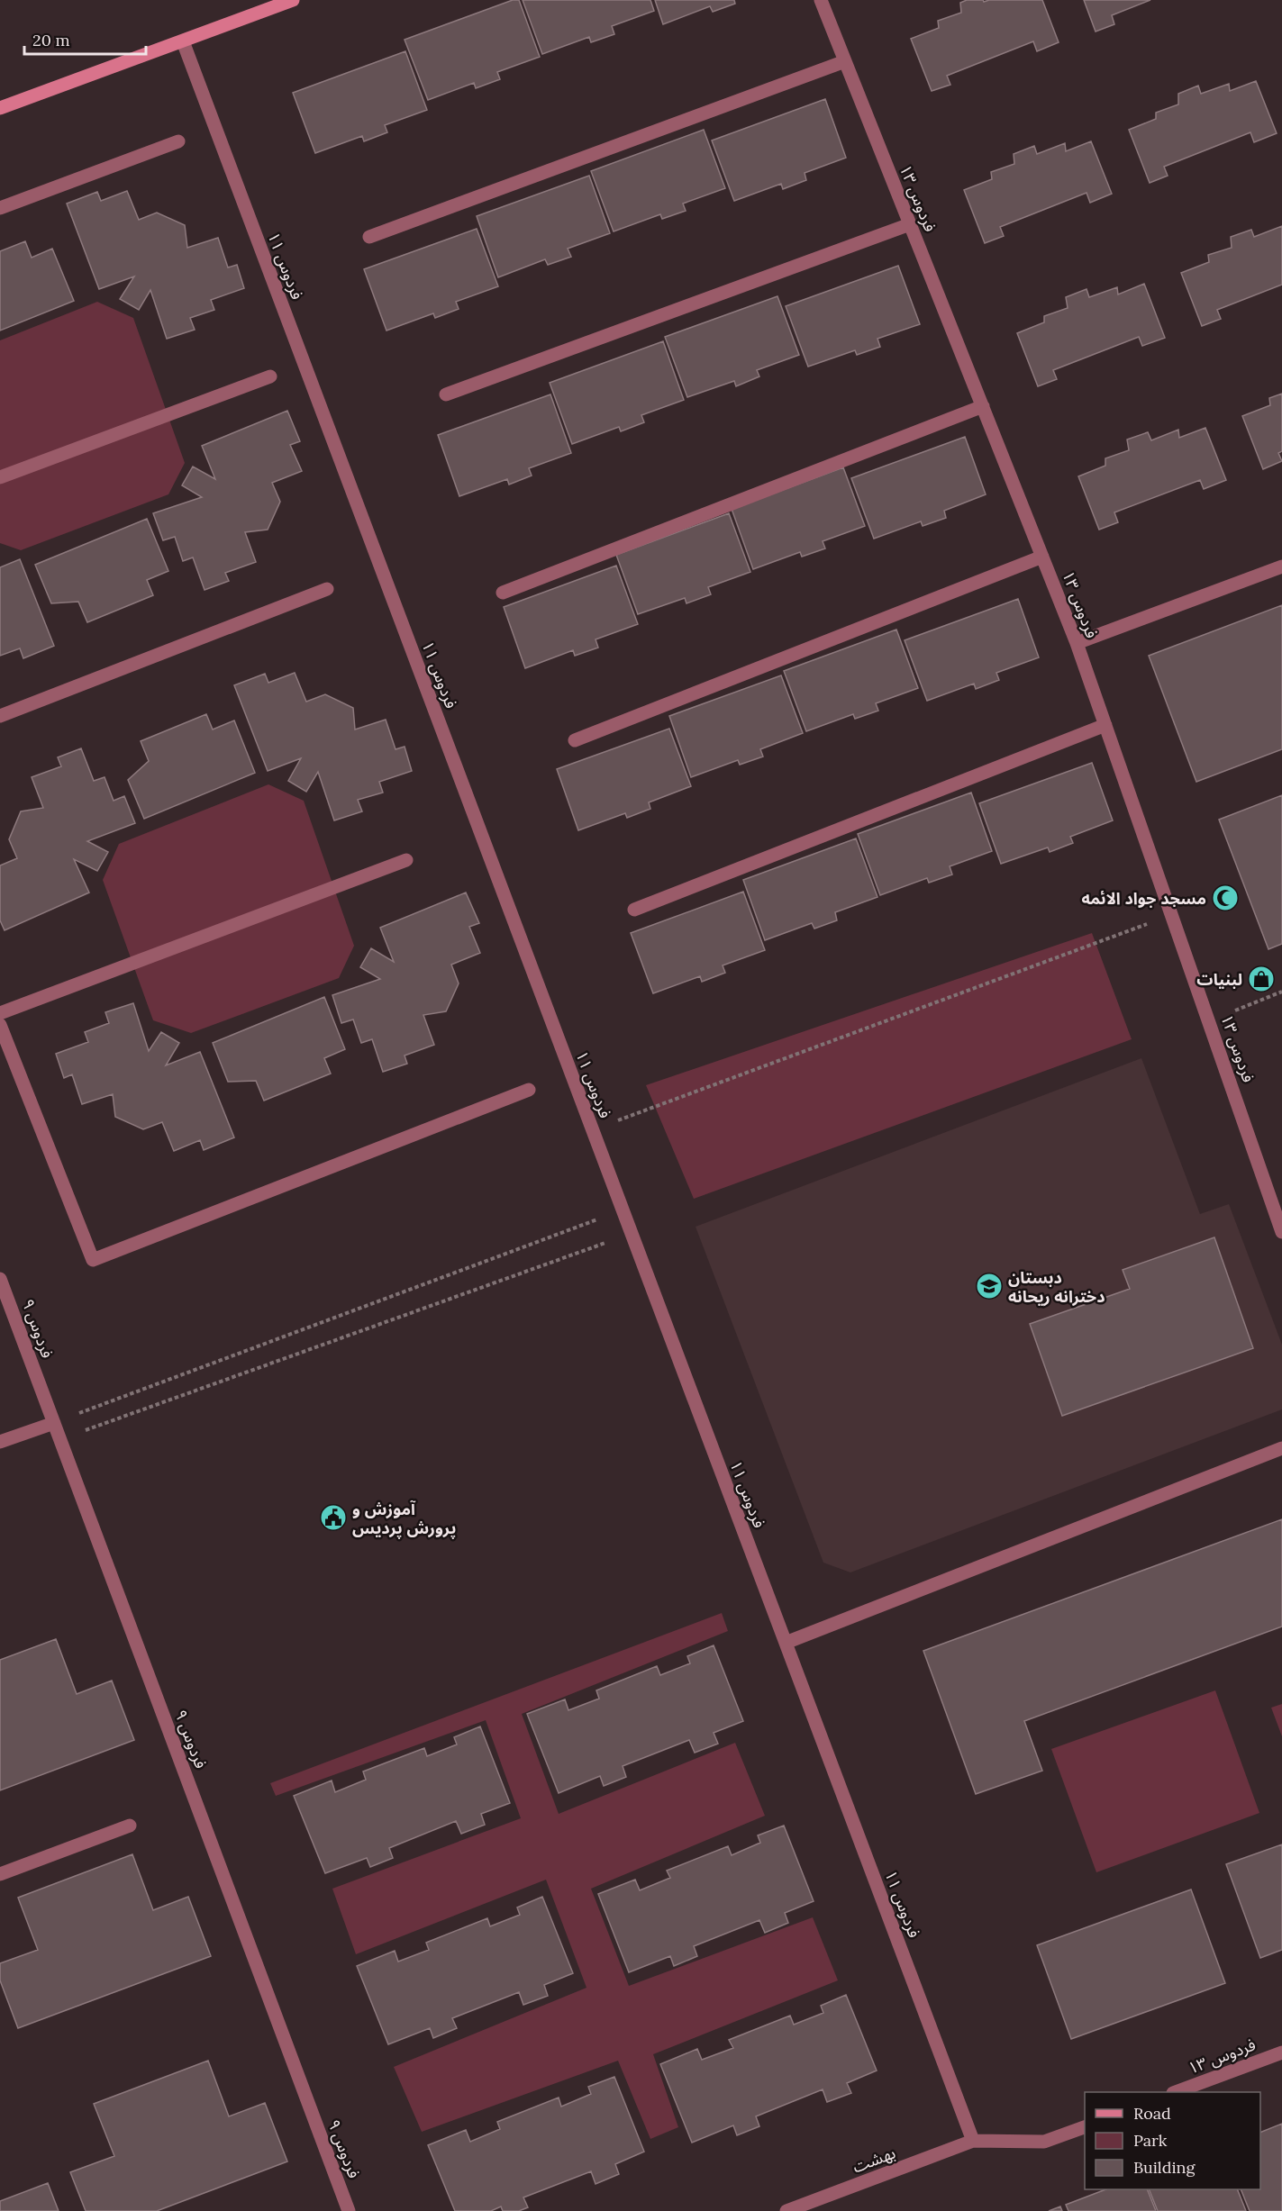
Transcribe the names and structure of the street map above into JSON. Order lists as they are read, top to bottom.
{
  "streets": {
    "street": [
      "فردوس ۱۳",
      "فردوس ۱۱",
      "فردوس ۹",
      "بهشت"
    ]
  },
  "crossings": [
    ["فردوس ۱۱", "بهشت"]
  ],
  "places": {
    "mosque": ["مسجد جواد الائمه"],
    "shop": ["لبنیات"],
    "school or university": ["دبستان دخترانه ریحانه"],
    "public building": ["آموزش و پرورش پردیس"]
  },
  "legend": ["Road", "Park", "Building"],
  "scale_bar": "20 m"
}
